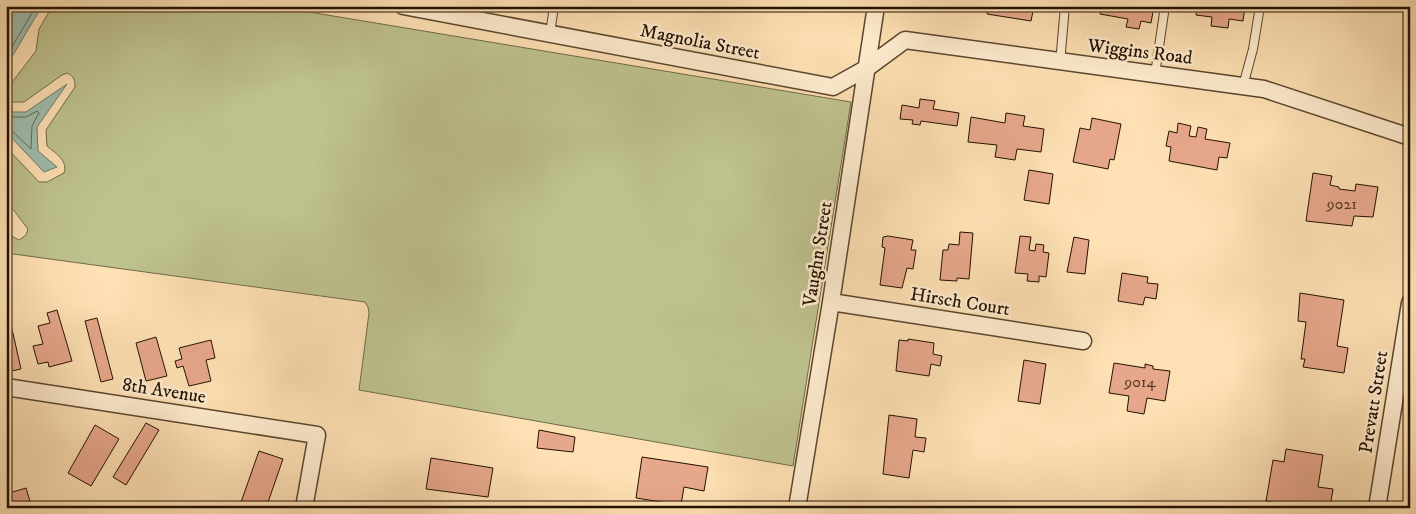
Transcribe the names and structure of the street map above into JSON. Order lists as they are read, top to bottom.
{
  "streets": {
    "street": [
      "Magnolia Street",
      "Wiggins Road",
      "Vaughn Street",
      "Hirsch Court",
      "8th Avenue",
      "Prevatt Street"
    ]
  },
  "crossings": [
    ["Magnolia Street", "Wiggins Road"],
    ["Magnolia Street", "Vaughn Street"],
    ["Wiggins Road", "Vaughn Street"],
    ["Vaughn Street", "Hirsch Court"]
  ],
  "house_numbers": ["9021", "9014"]
}
